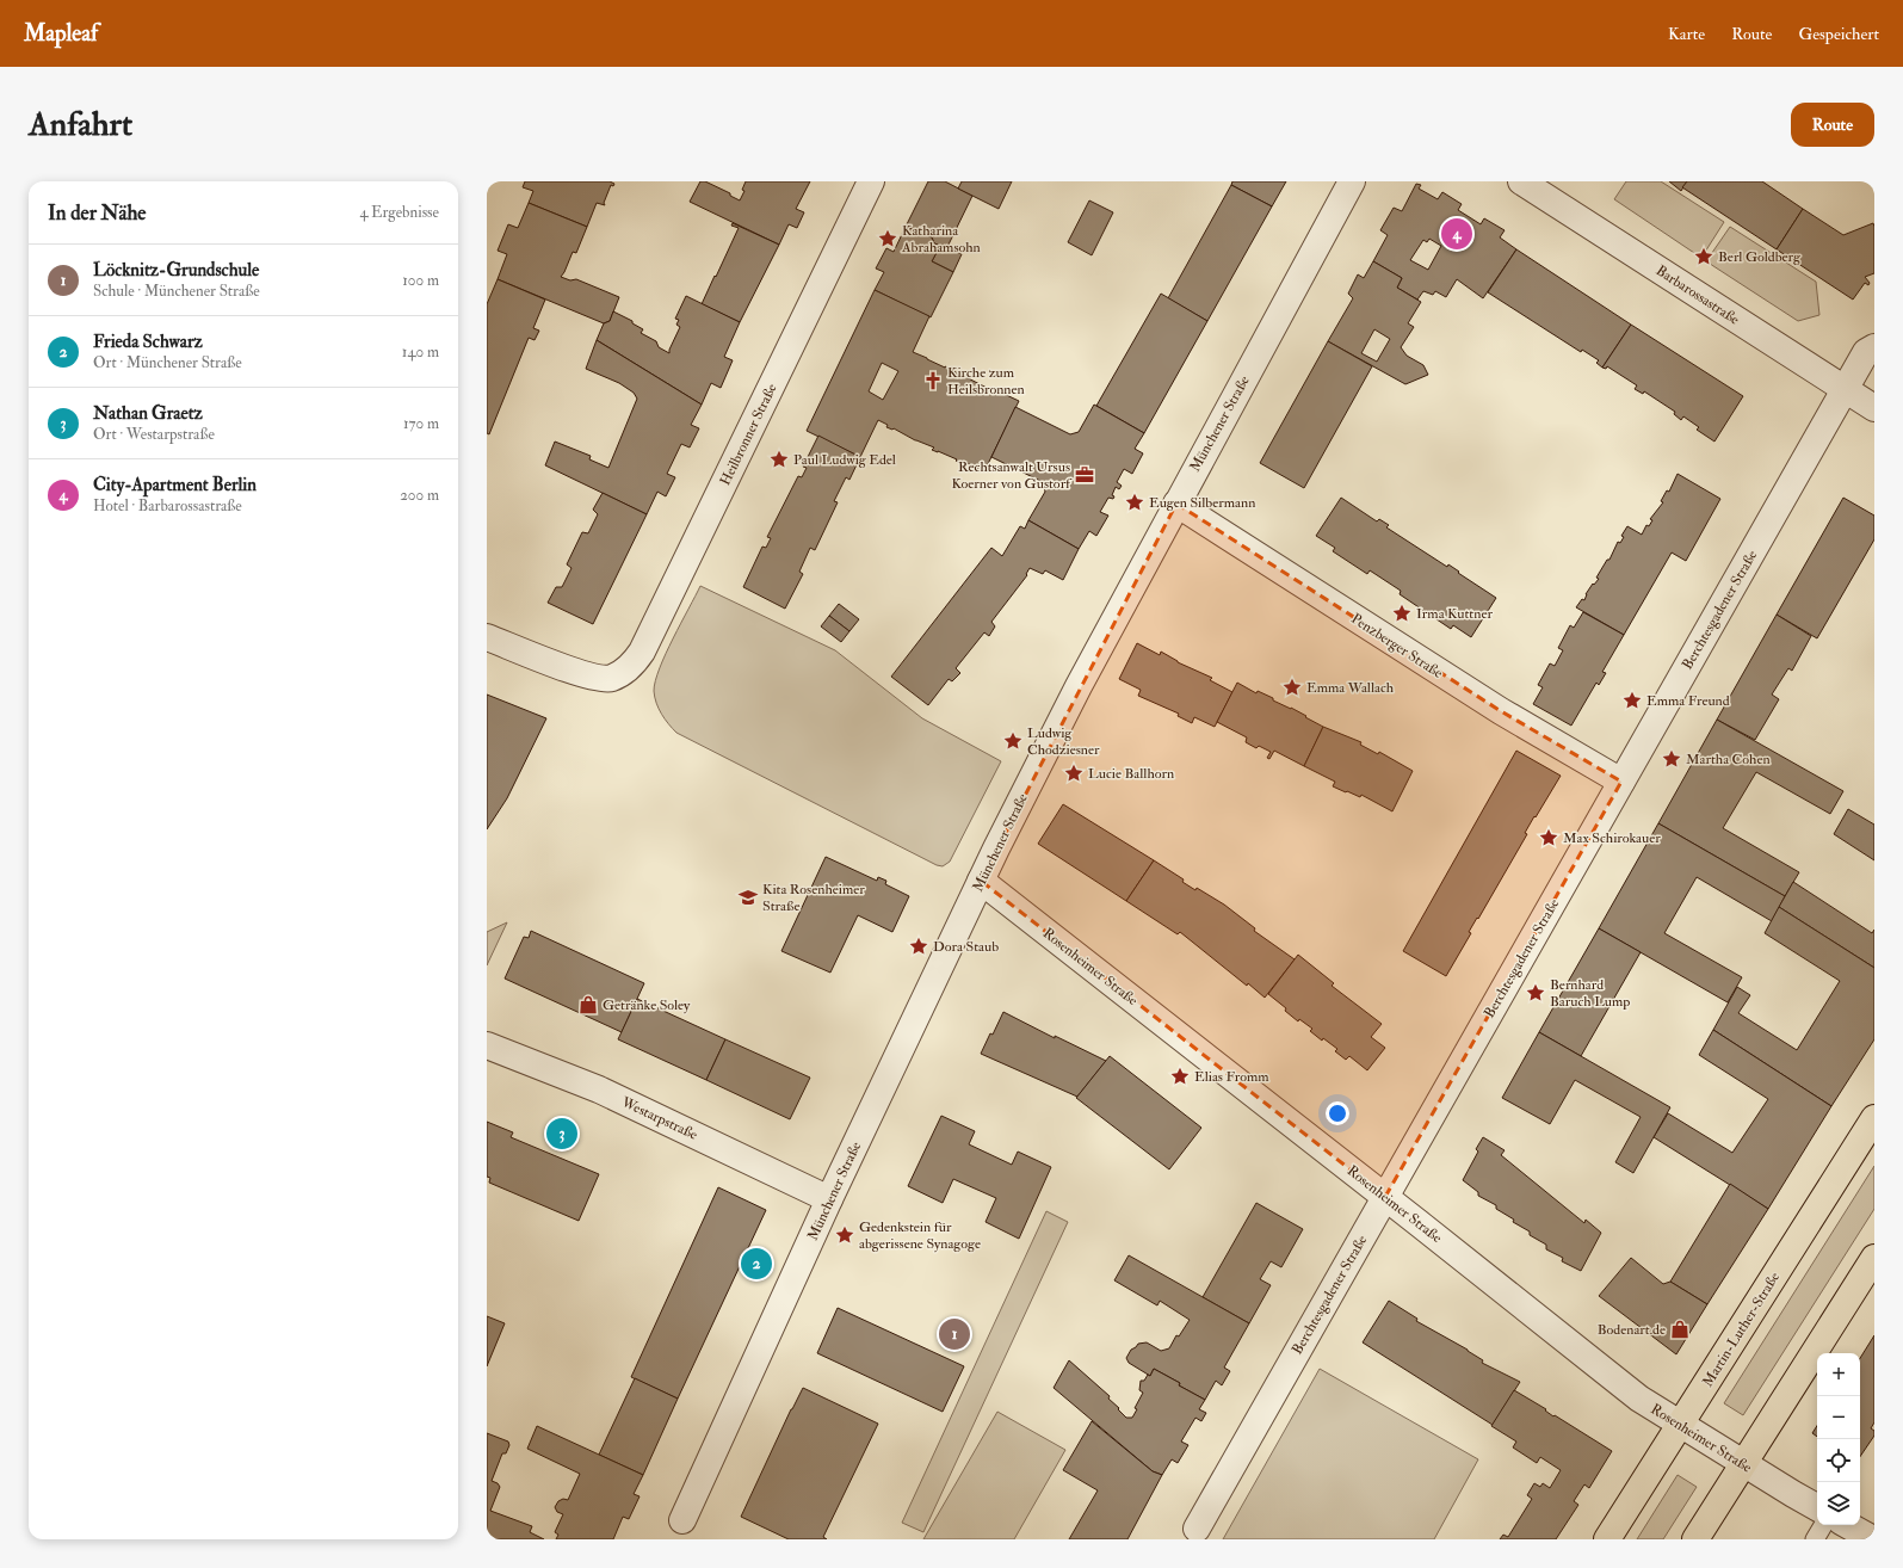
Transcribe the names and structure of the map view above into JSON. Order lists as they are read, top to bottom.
{
  "streets": {
    "main road": ["Martin-Luther-Straße"],
    "street": [
      "Barbarossastraße",
      "Münchener Straße",
      "Heilbronner Straße",
      "Berchtesgadener Straße",
      "Penzberger Straße",
      "Rosenheimer Straße",
      "Westarpstraße"
    ]
  },
  "crossings": [
    ["Barbarossastraße", "Berchtesgadener Straße"],
    ["Münchener Straße", "Penzberger Straße"],
    ["Münchener Straße", "Rosenheimer Straße"],
    ["Münchener Straße", "Westarpstraße"],
    ["Berchtesgadener Straße", "Penzberger Straße"],
    ["Berchtesgadener Straße", "Rosenheimer Straße"],
    ["Rosenheimer Straße", "Martin-Luther-Straße"]
  ],
  "places": {
    "place": [
      "Katharina Abrahamsohn",
      "Berl Goldberg",
      "Paul Ludwig Edel",
      "Eugen Silbermann",
      "Irma Kuttner",
      "Emma Wallach",
      "Emma Freund",
      "Ludwig Chodziesner",
      "Martha Cohen",
      "Lucie Ballhorn",
      "Max Schirokauer",
      "Dora Staub",
      "Bernhard Baruch Lump",
      "Elias Fromm",
      "Gedenkstein für abgerissene Synagoge"
    ],
    "church": ["Kirche zum Heilsbronnen"],
    "office": ["Rechtsanwalt Ursus Koerner von Gustorf"],
    "school or university": ["Kita Rosenheimer Straße"],
    "shop": ["Getränke Soley", "Bodenart.de"]
  },
  "page": {
    "header": "Mapleaf",
    "nav": ["Karte", "Route", "Gespeichert"],
    "buttons": "Route",
    "title": "Anfahrt",
    "heading": ["In der Nähe", "4 Ergebnisse"],
    "pins": [
      "4",
      "3",
      "2",
      "1"
    ],
    "list": [
      {
        "mark": "1",
        "name": "Löcknitz-Grundschule",
        "note": "Schule · Münchener Straße",
        "value": "100 m"
      },
      {
        "mark": "2",
        "name": "Frieda Schwarz",
        "note": "Ort · Münchener Straße",
        "value": "140 m"
      },
      {
        "mark": "3",
        "name": "Nathan Graetz",
        "note": "Ort · Westarpstraße",
        "value": "170 m"
      },
      {
        "mark": "4",
        "name": "City-Apartment Berlin",
        "note": "Hotel · Barbarossastraße",
        "value": "200 m"
      }
    ],
    "map_buttons": ["+", "−"]
  }
}
